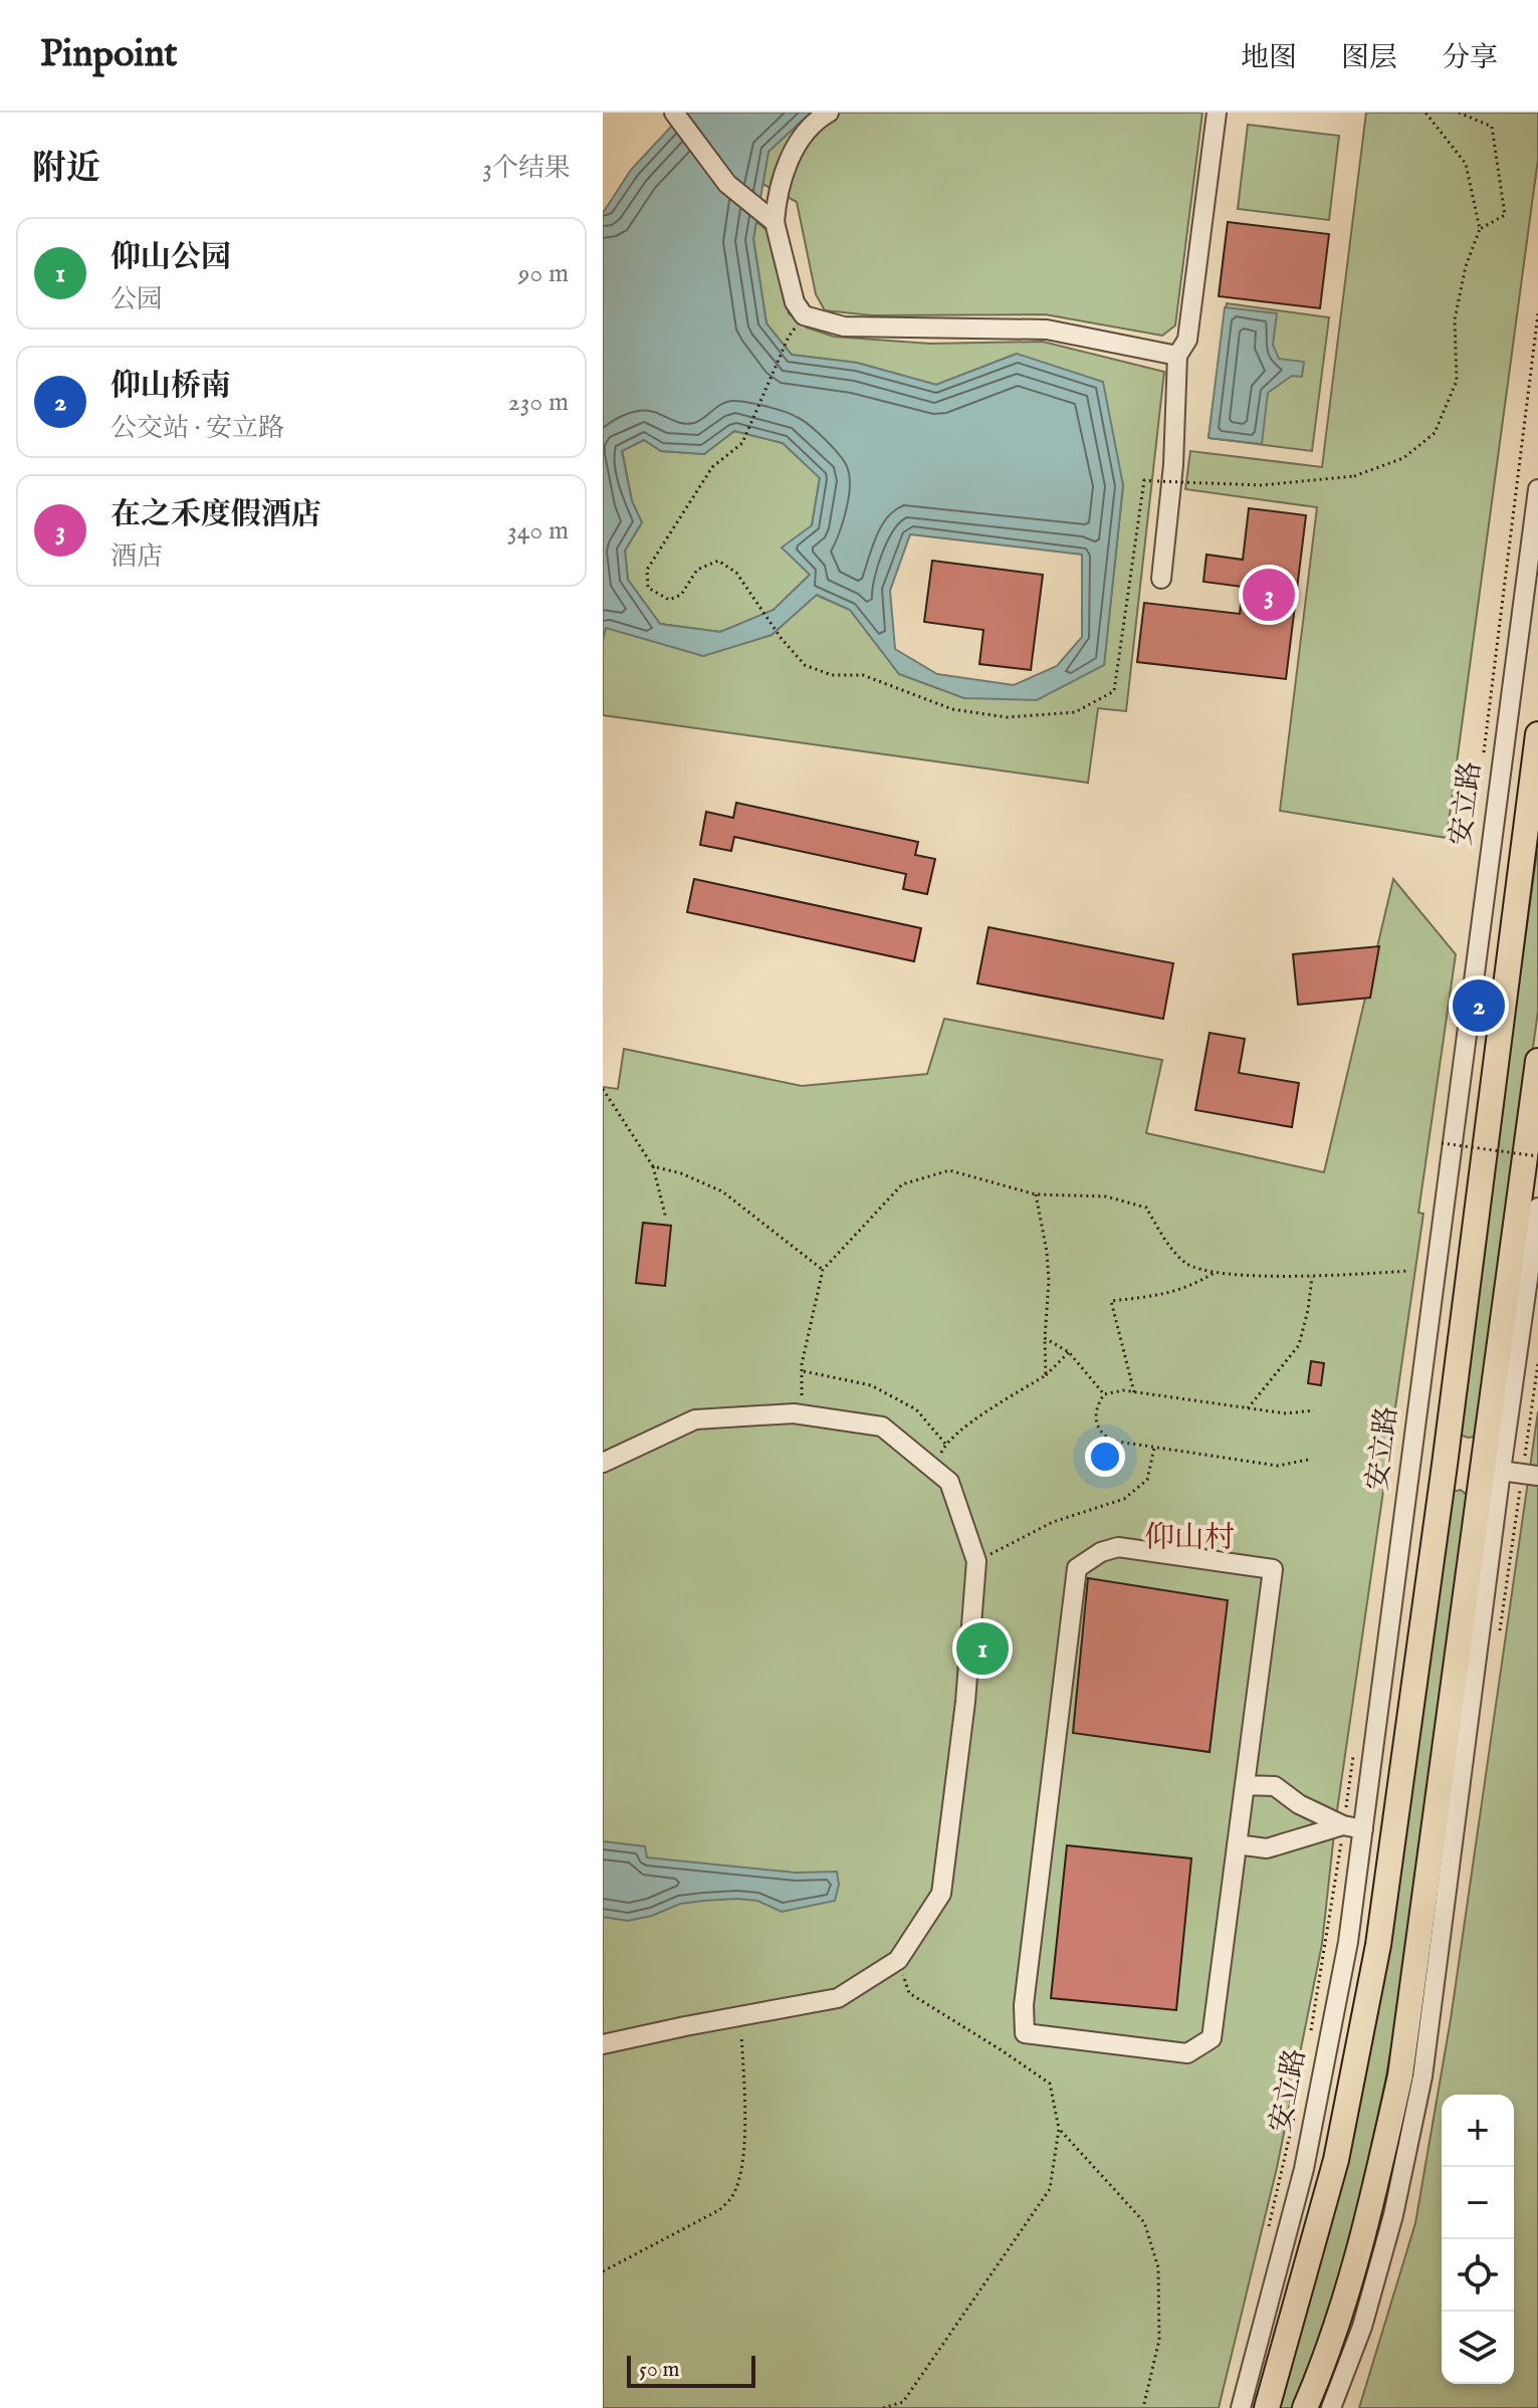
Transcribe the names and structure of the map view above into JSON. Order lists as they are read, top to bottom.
{
  "streets": {
    "street": ["安立路"]
  },
  "districts": ["仰山村"],
  "scale_bar": "50 m",
  "page": {
    "header": "Pinpoint",
    "nav": ["地图", "图层", "分享"],
    "heading": ["附近", "3个结果"],
    "list": [
      {
        "mark": "1",
        "name": "仰山公园",
        "note": "公园",
        "value": "90 m"
      },
      {
        "mark": "2",
        "name": "仰山桥南",
        "note": "公交站 · 安立路",
        "value": "230 m"
      },
      {
        "mark": "3",
        "name": "在之禾度假酒店",
        "note": "酒店",
        "value": "340 m"
      }
    ],
    "pins": ["3", "2", "1"],
    "map_buttons": ["+", "−"],
    "scale": "50 m"
  }
}
